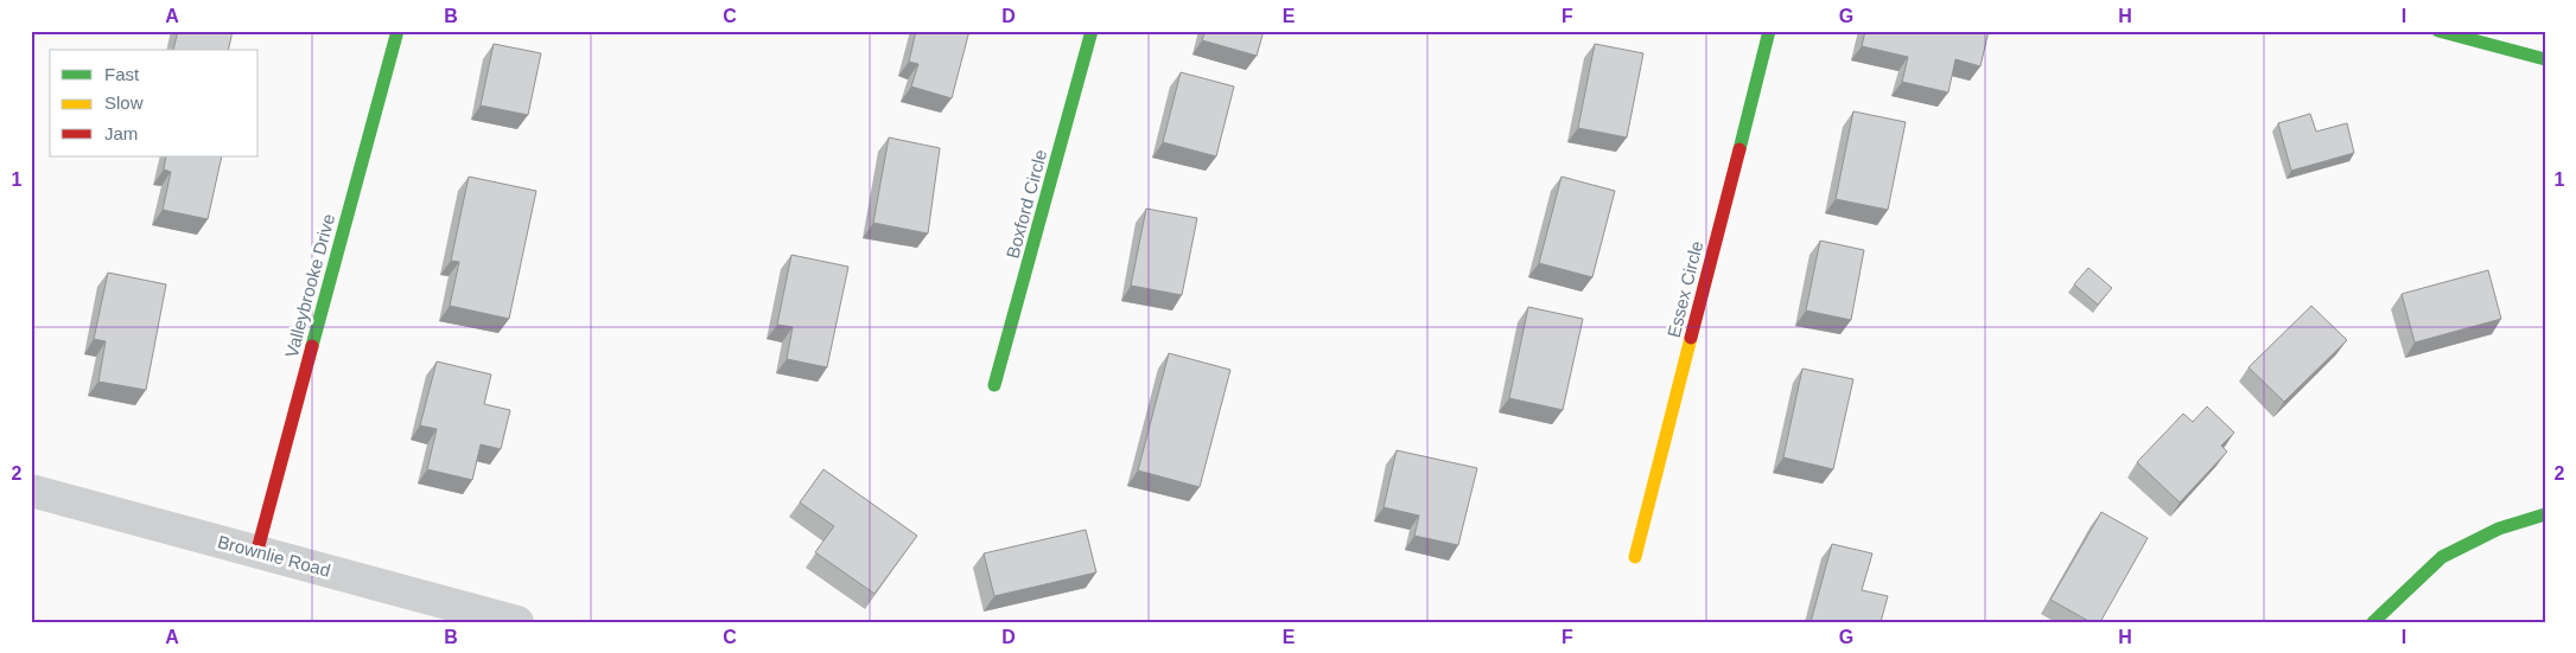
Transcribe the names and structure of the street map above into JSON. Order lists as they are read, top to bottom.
{
  "streets": {
    "street": [
      "Boxford Circle",
      "Valleybrooke Drive",
      "Essex Circle",
      "Brownlie Road"
    ]
  },
  "crossings": [
    ["Valleybrooke Drive", "Brownlie Road"]
  ],
  "legend": ["Fast", "Slow", "Jam"],
  "grid": {
    "columns": [
      "A",
      "B",
      "C",
      "D",
      "E",
      "F",
      "G",
      "H",
      "I"
    ],
    "rows": ["1", "2"]
  }
}
